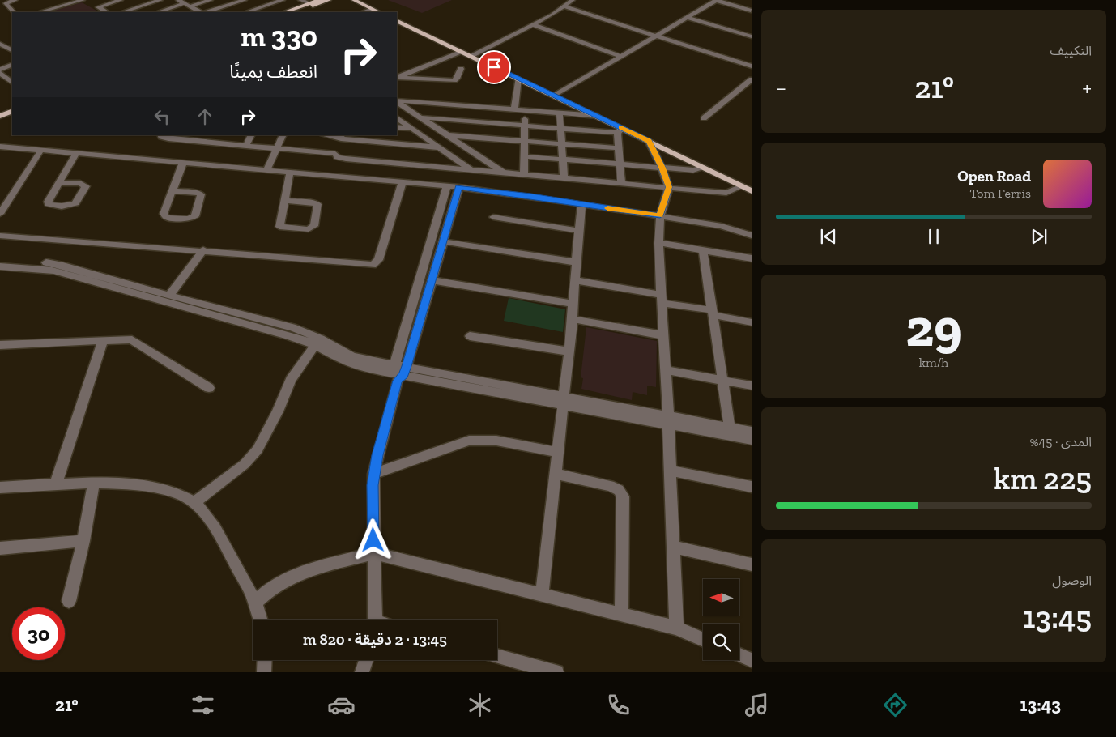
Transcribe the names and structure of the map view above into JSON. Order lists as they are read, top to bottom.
{
  "north": "left",
  "page": {
    "tile": [
      "التكييف",
      ["29", "km/h"],
      ["المدى · 45%", "225 km"],
      ["الوصول", "13:45"]
    ],
    "turn": ["330 m", "انعطف يمينًا"],
    "heat": ["−", "21°", "+"],
    "song": ["Open Road", "Tom Ferris"],
    "limit": "30",
    "trip": "13:45 · 2 دقيقة · 820 m",
    "tabs": ["13:43", "21°"]
  }
}
